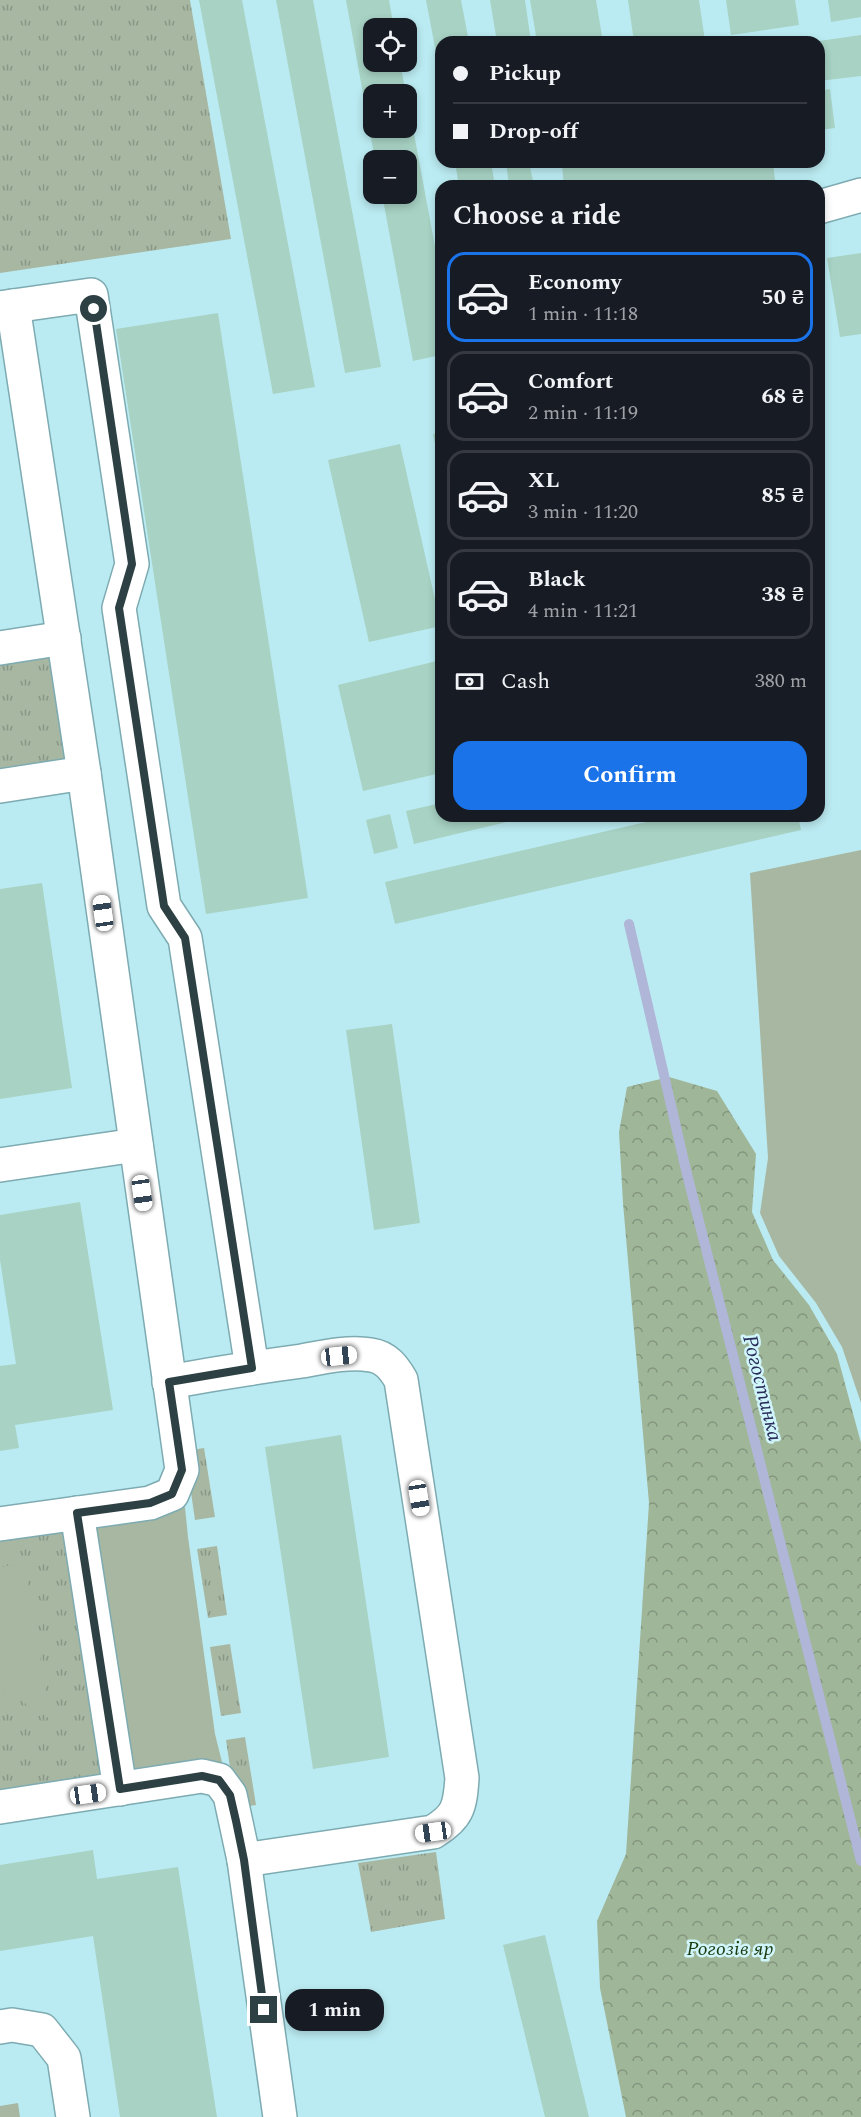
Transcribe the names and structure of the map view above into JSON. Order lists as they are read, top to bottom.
{
  "water": ["Рогостинка"],
  "parks": ["Рогозів яр"],
  "page": {
    "map_buttons": ["+", "−"],
    "banner": ["Pickup", "Drop-off"],
    "heading": "Choose a ride",
    "list": [
      {
        "name": "Economy",
        "note": "1 min · 11:18",
        "value": "50 ₴"
      },
      {
        "name": "Comfort",
        "note": "2 min · 11:19",
        "value": "68 ₴"
      },
      {
        "name": "XL",
        "note": "3 min · 11:20",
        "value": "85 ₴"
      },
      {
        "name": "Black",
        "note": "4 min · 11:21",
        "value": "38 ₴"
      }
    ],
    "pay": ["Cash", "380 m"],
    "buttons": "Confirm",
    "bubble": "1 min"
  }
}
